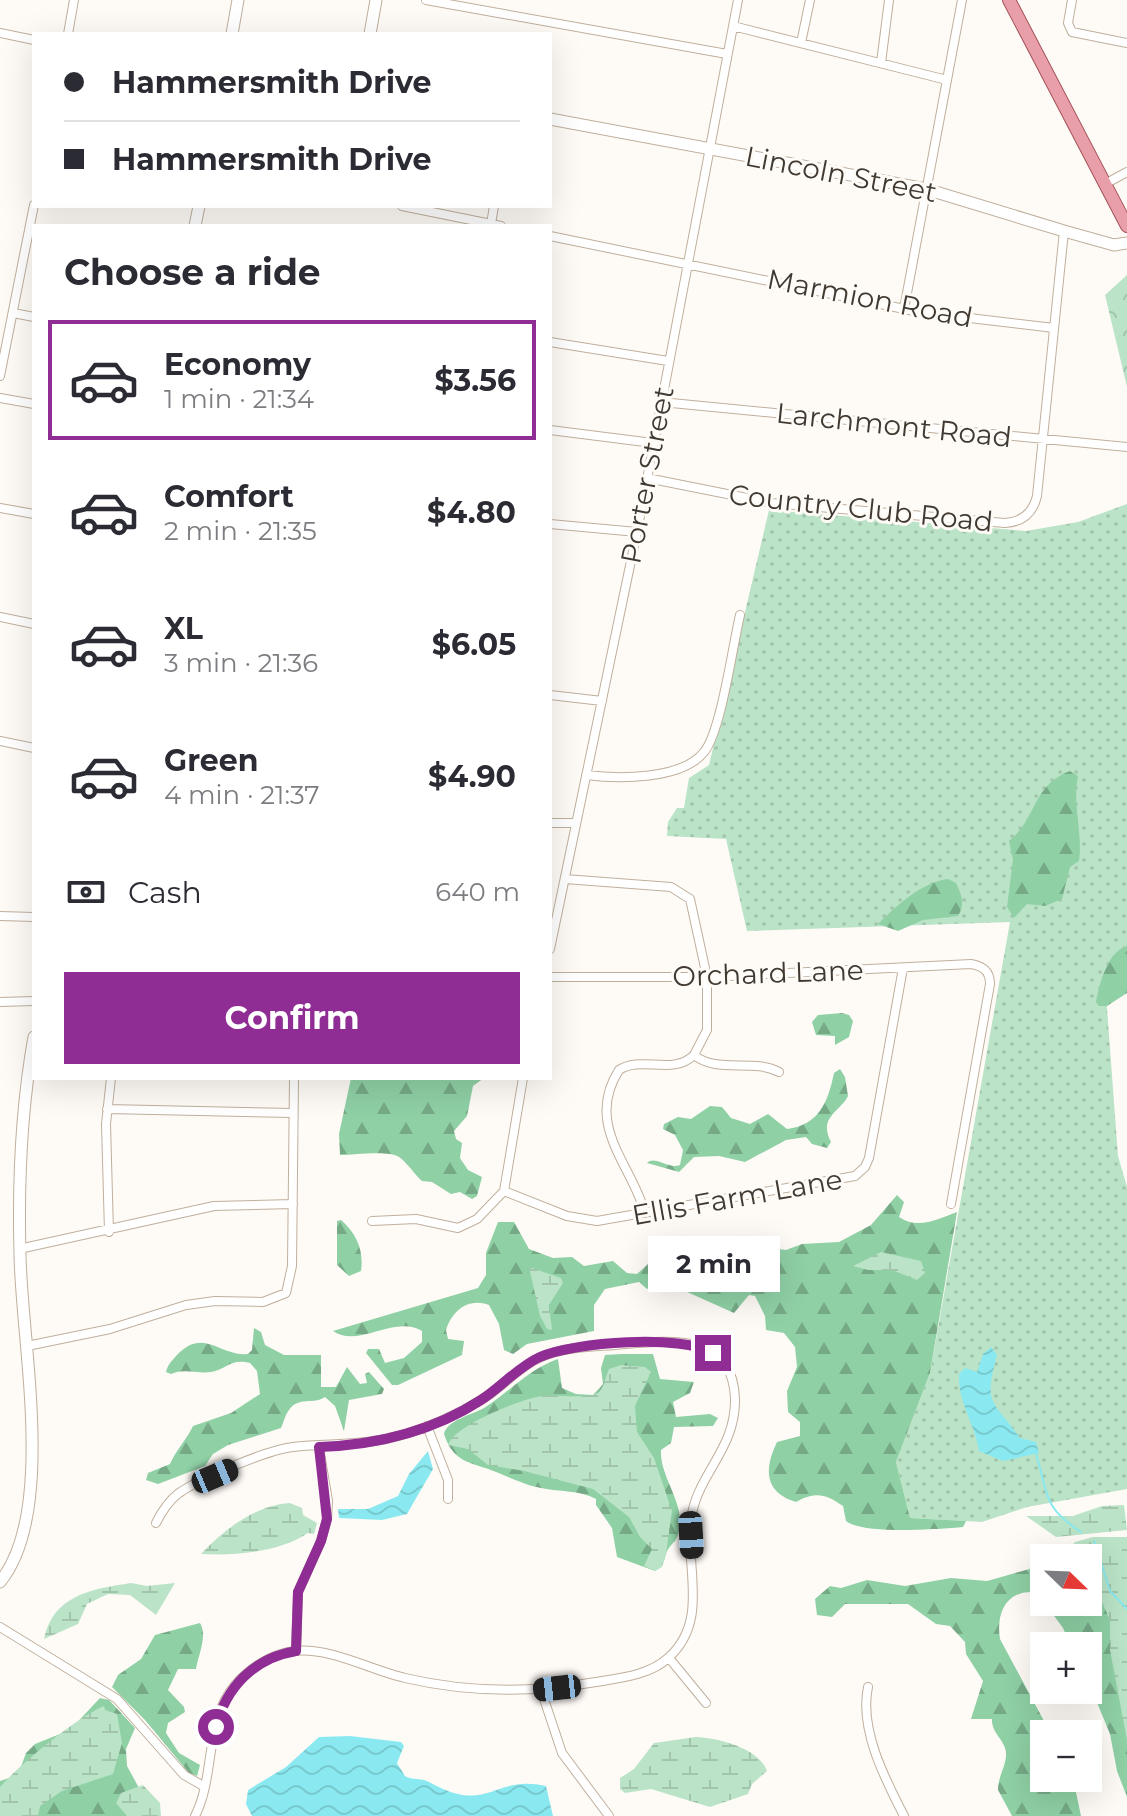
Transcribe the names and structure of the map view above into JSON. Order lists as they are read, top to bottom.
{
  "streets": {
    "street": [
      "Lincoln Street",
      "Marmion Road",
      "Larchmont Road",
      "Porter Street",
      "Country Club Road",
      "Orchard Lane",
      "Ellis Farm Lane"
    ]
  },
  "crossings": [
    ["Lincoln Street", "Porter Street"],
    ["Lincoln Street", "Country Club Road"],
    ["Marmion Road", "Porter Street"],
    ["Marmion Road", "Country Club Road"],
    ["Larchmont Road", "Porter Street"],
    ["Larchmont Road", "Country Club Road"],
    ["Porter Street", "Country Club Road"],
    ["Orchard Lane", "Ellis Farm Lane"]
  ],
  "north": "bottom right",
  "page": {
    "banner": ["Hammersmith Drive", "Hammersmith Drive"],
    "heading": "Choose a ride",
    "list": [
      {
        "name": "Economy",
        "note": "1 min · 21:34",
        "value": "$3.56"
      },
      {
        "name": "Comfort",
        "note": "2 min · 21:35",
        "value": "$4.80"
      },
      {
        "name": "XL",
        "note": "3 min · 21:36",
        "value": "$6.05"
      },
      {
        "name": "Green",
        "note": "4 min · 21:37",
        "value": "$4.90"
      }
    ],
    "pay": ["Cash", "640 m"],
    "buttons": "Confirm",
    "bubble": "2 min",
    "map_buttons": ["+", "−"]
  }
}
